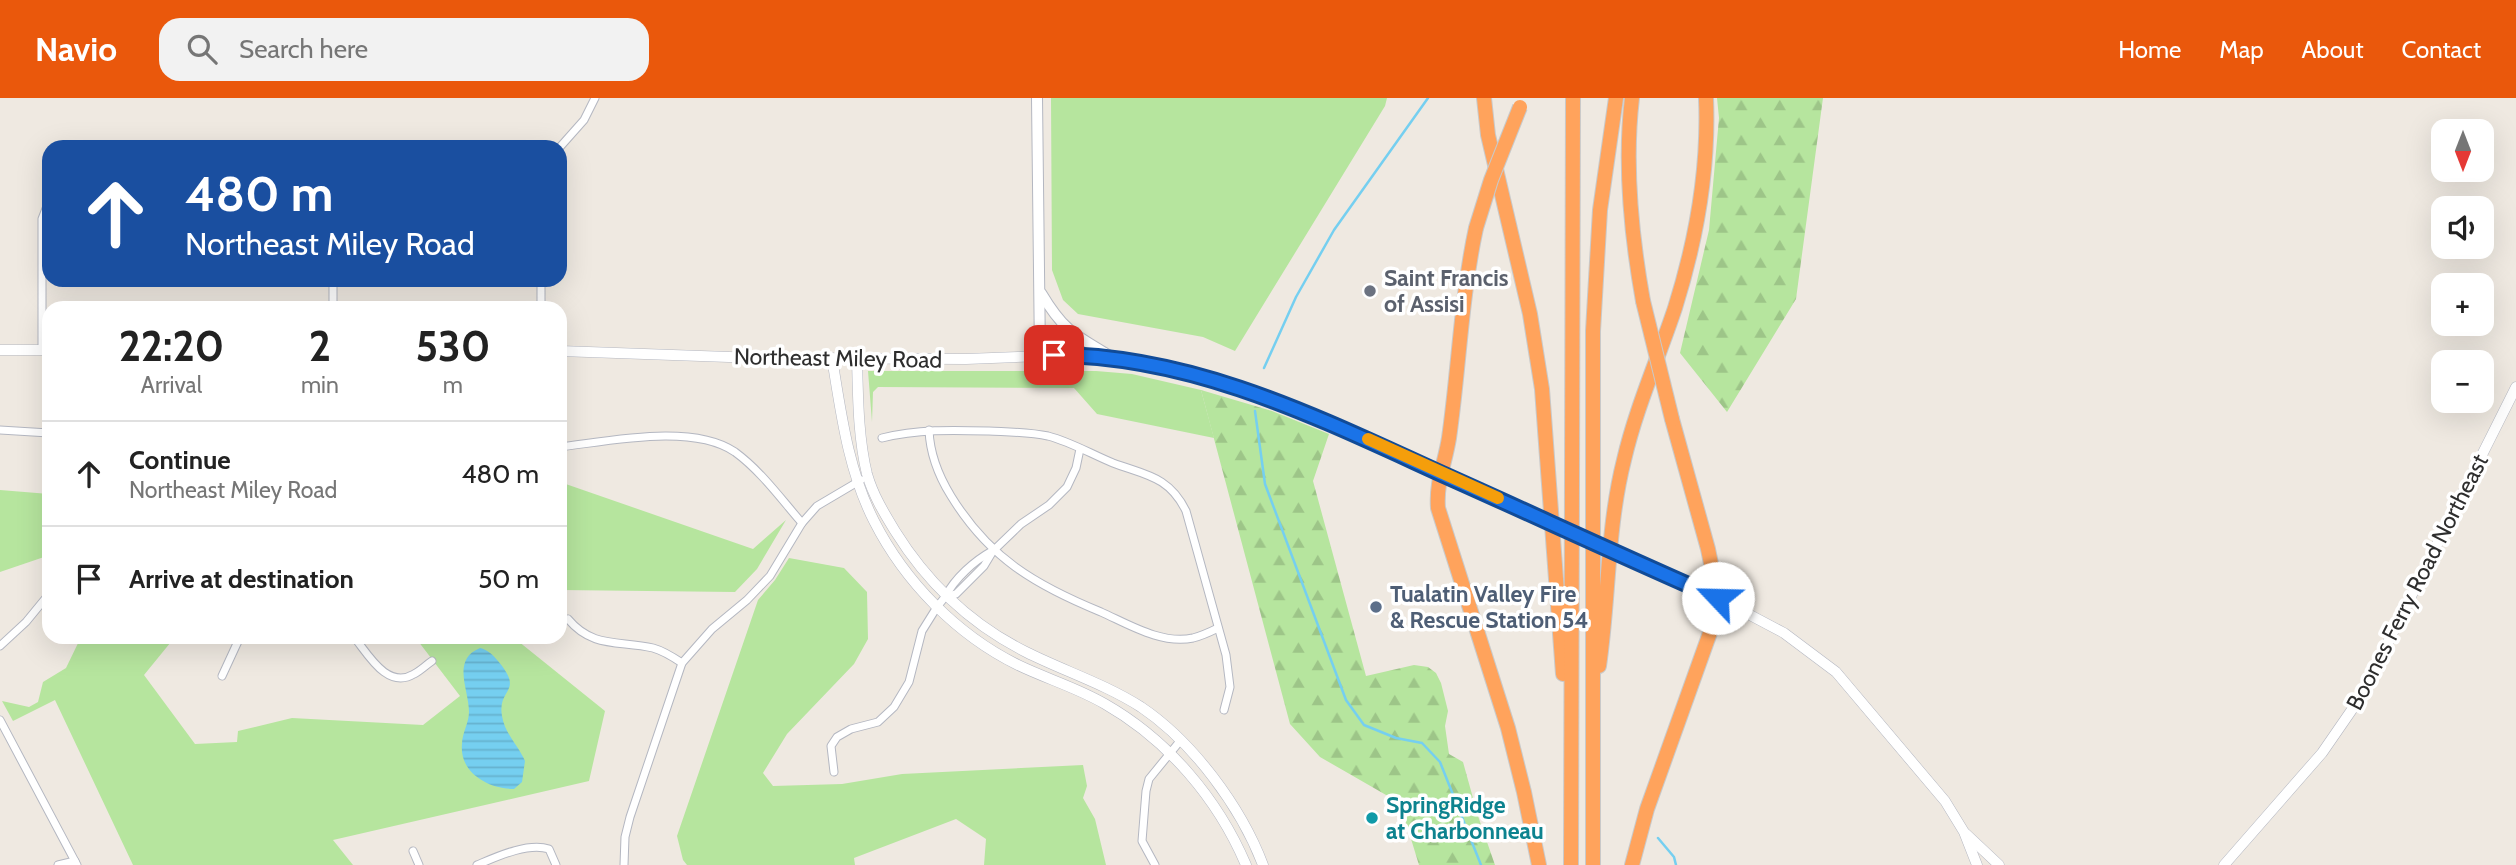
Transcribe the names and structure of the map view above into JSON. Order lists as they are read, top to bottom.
{
  "streets": {
    "main road": ["Northeast Miley Road"],
    "street": ["Boones Ferry Road Northeast"]
  },
  "places": ["Saint Francis of Assisi", "Tualatin Valley Fire & Rescue Station 54", "SpringRidge at Charbonneau"],
  "north": "bottom",
  "page": {
    "header": "Navio",
    "search": "Search here",
    "nav": [
      "Home",
      "Map",
      "About",
      "Contact"
    ],
    "map_buttons": ["+", "−"],
    "turn": ["480 m", "Northeast Miley Road"],
    "eta": [
      "22:20",
      "Arrival",
      "2",
      "min",
      "530",
      "m"
    ],
    "list": [
      {
        "name": "Continue",
        "note": "Northeast Miley Road",
        "value": "480 m"
      },
      {
        "name": "Arrive at destination",
        "value": "50 m"
      }
    ]
  }
}
